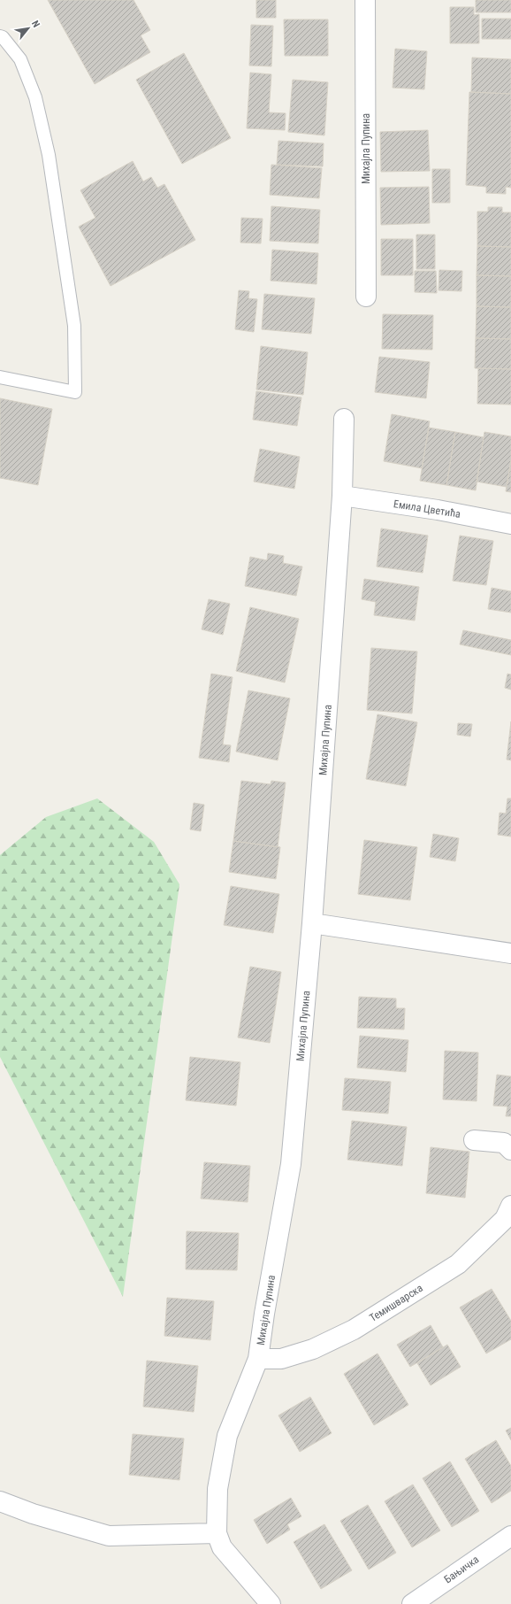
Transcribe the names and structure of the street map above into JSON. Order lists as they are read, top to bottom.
{
  "streets": {
    "street": [
      "Михајла Пупина",
      "Емила Цветића",
      "Темишварска",
      "Бањичка"
    ]
  },
  "crossings": [
    ["Михајла Пупина", "Емила Цветића"],
    ["Михајла Пупина", "Темишварска"]
  ],
  "north": "top right"
}
